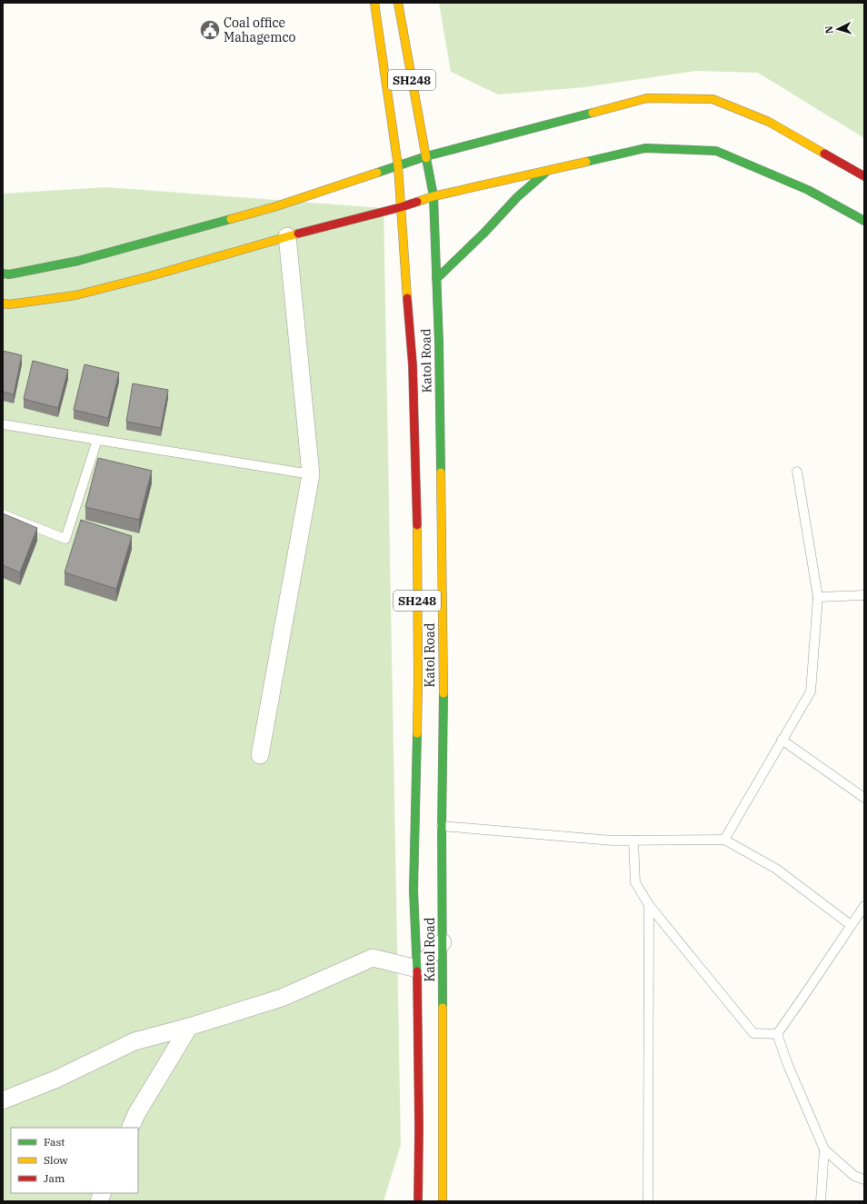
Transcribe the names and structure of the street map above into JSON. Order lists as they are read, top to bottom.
{
  "streets": {
    "main road": ["SH248", "Katol Road"]
  },
  "places": {
    "public building": ["Coal office Mahagemco"]
  },
  "legend": ["Fast", "Slow", "Jam"],
  "north": "left"
}
